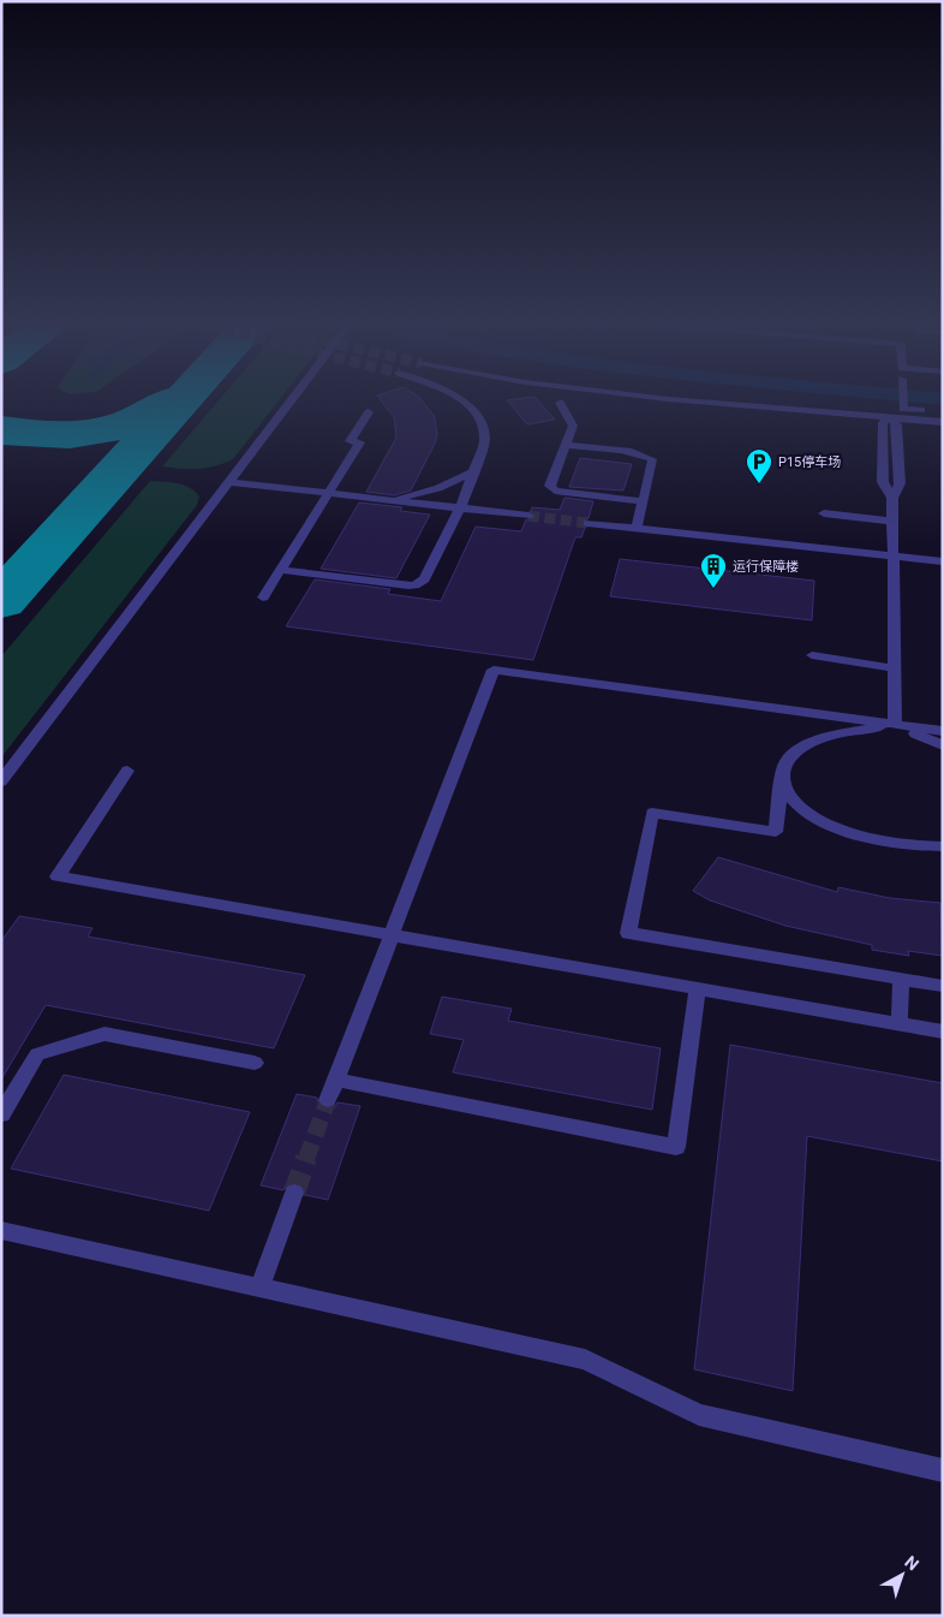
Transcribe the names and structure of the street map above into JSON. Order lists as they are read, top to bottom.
{
  "places": {
    "parking": ["P15停车场"],
    "building": ["运行保障楼"]
  },
  "north": "top right"
}
